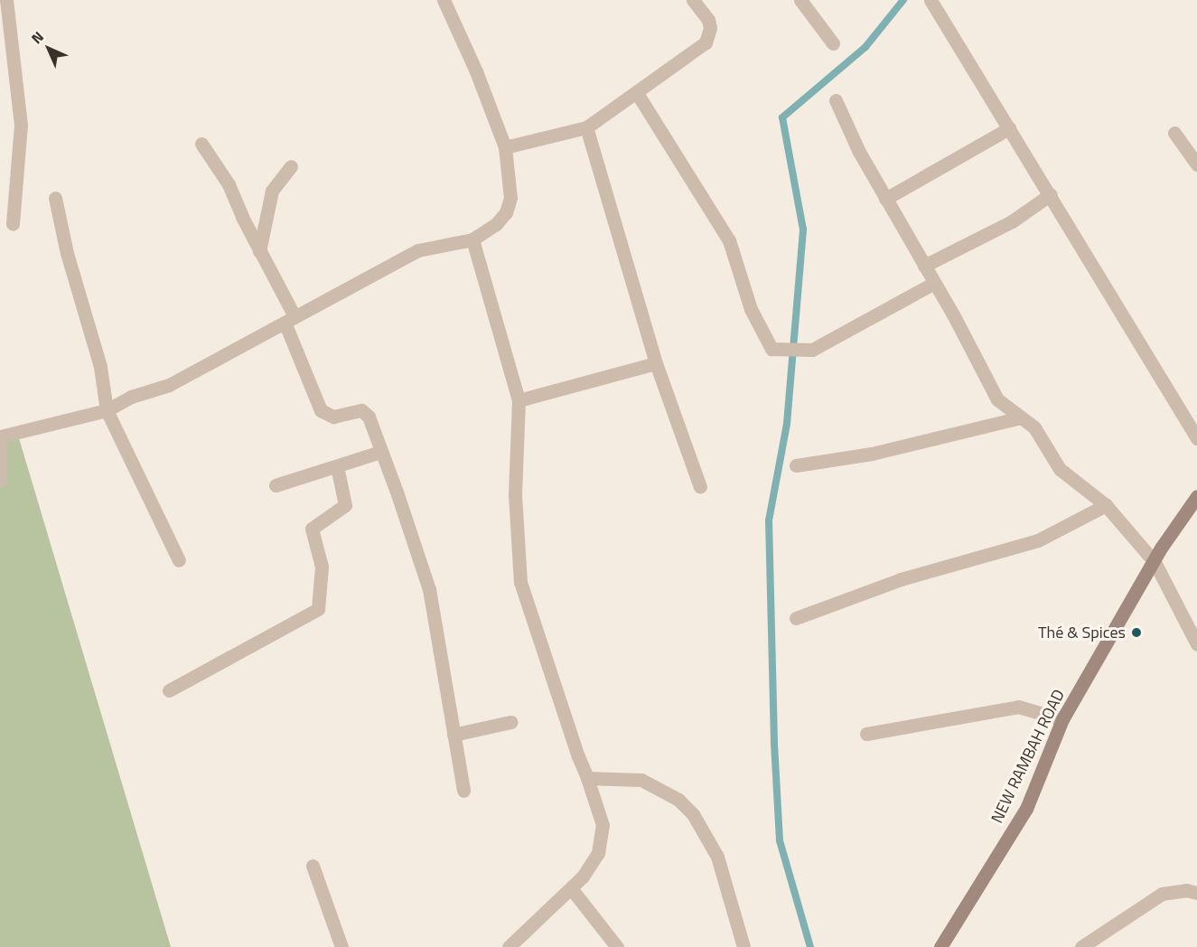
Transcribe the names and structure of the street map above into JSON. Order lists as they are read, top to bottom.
{
  "streets": {
    "street": ["NEW RAMBAH ROAD"]
  },
  "places": ["Thé & Spices"],
  "north": "top left"
}
